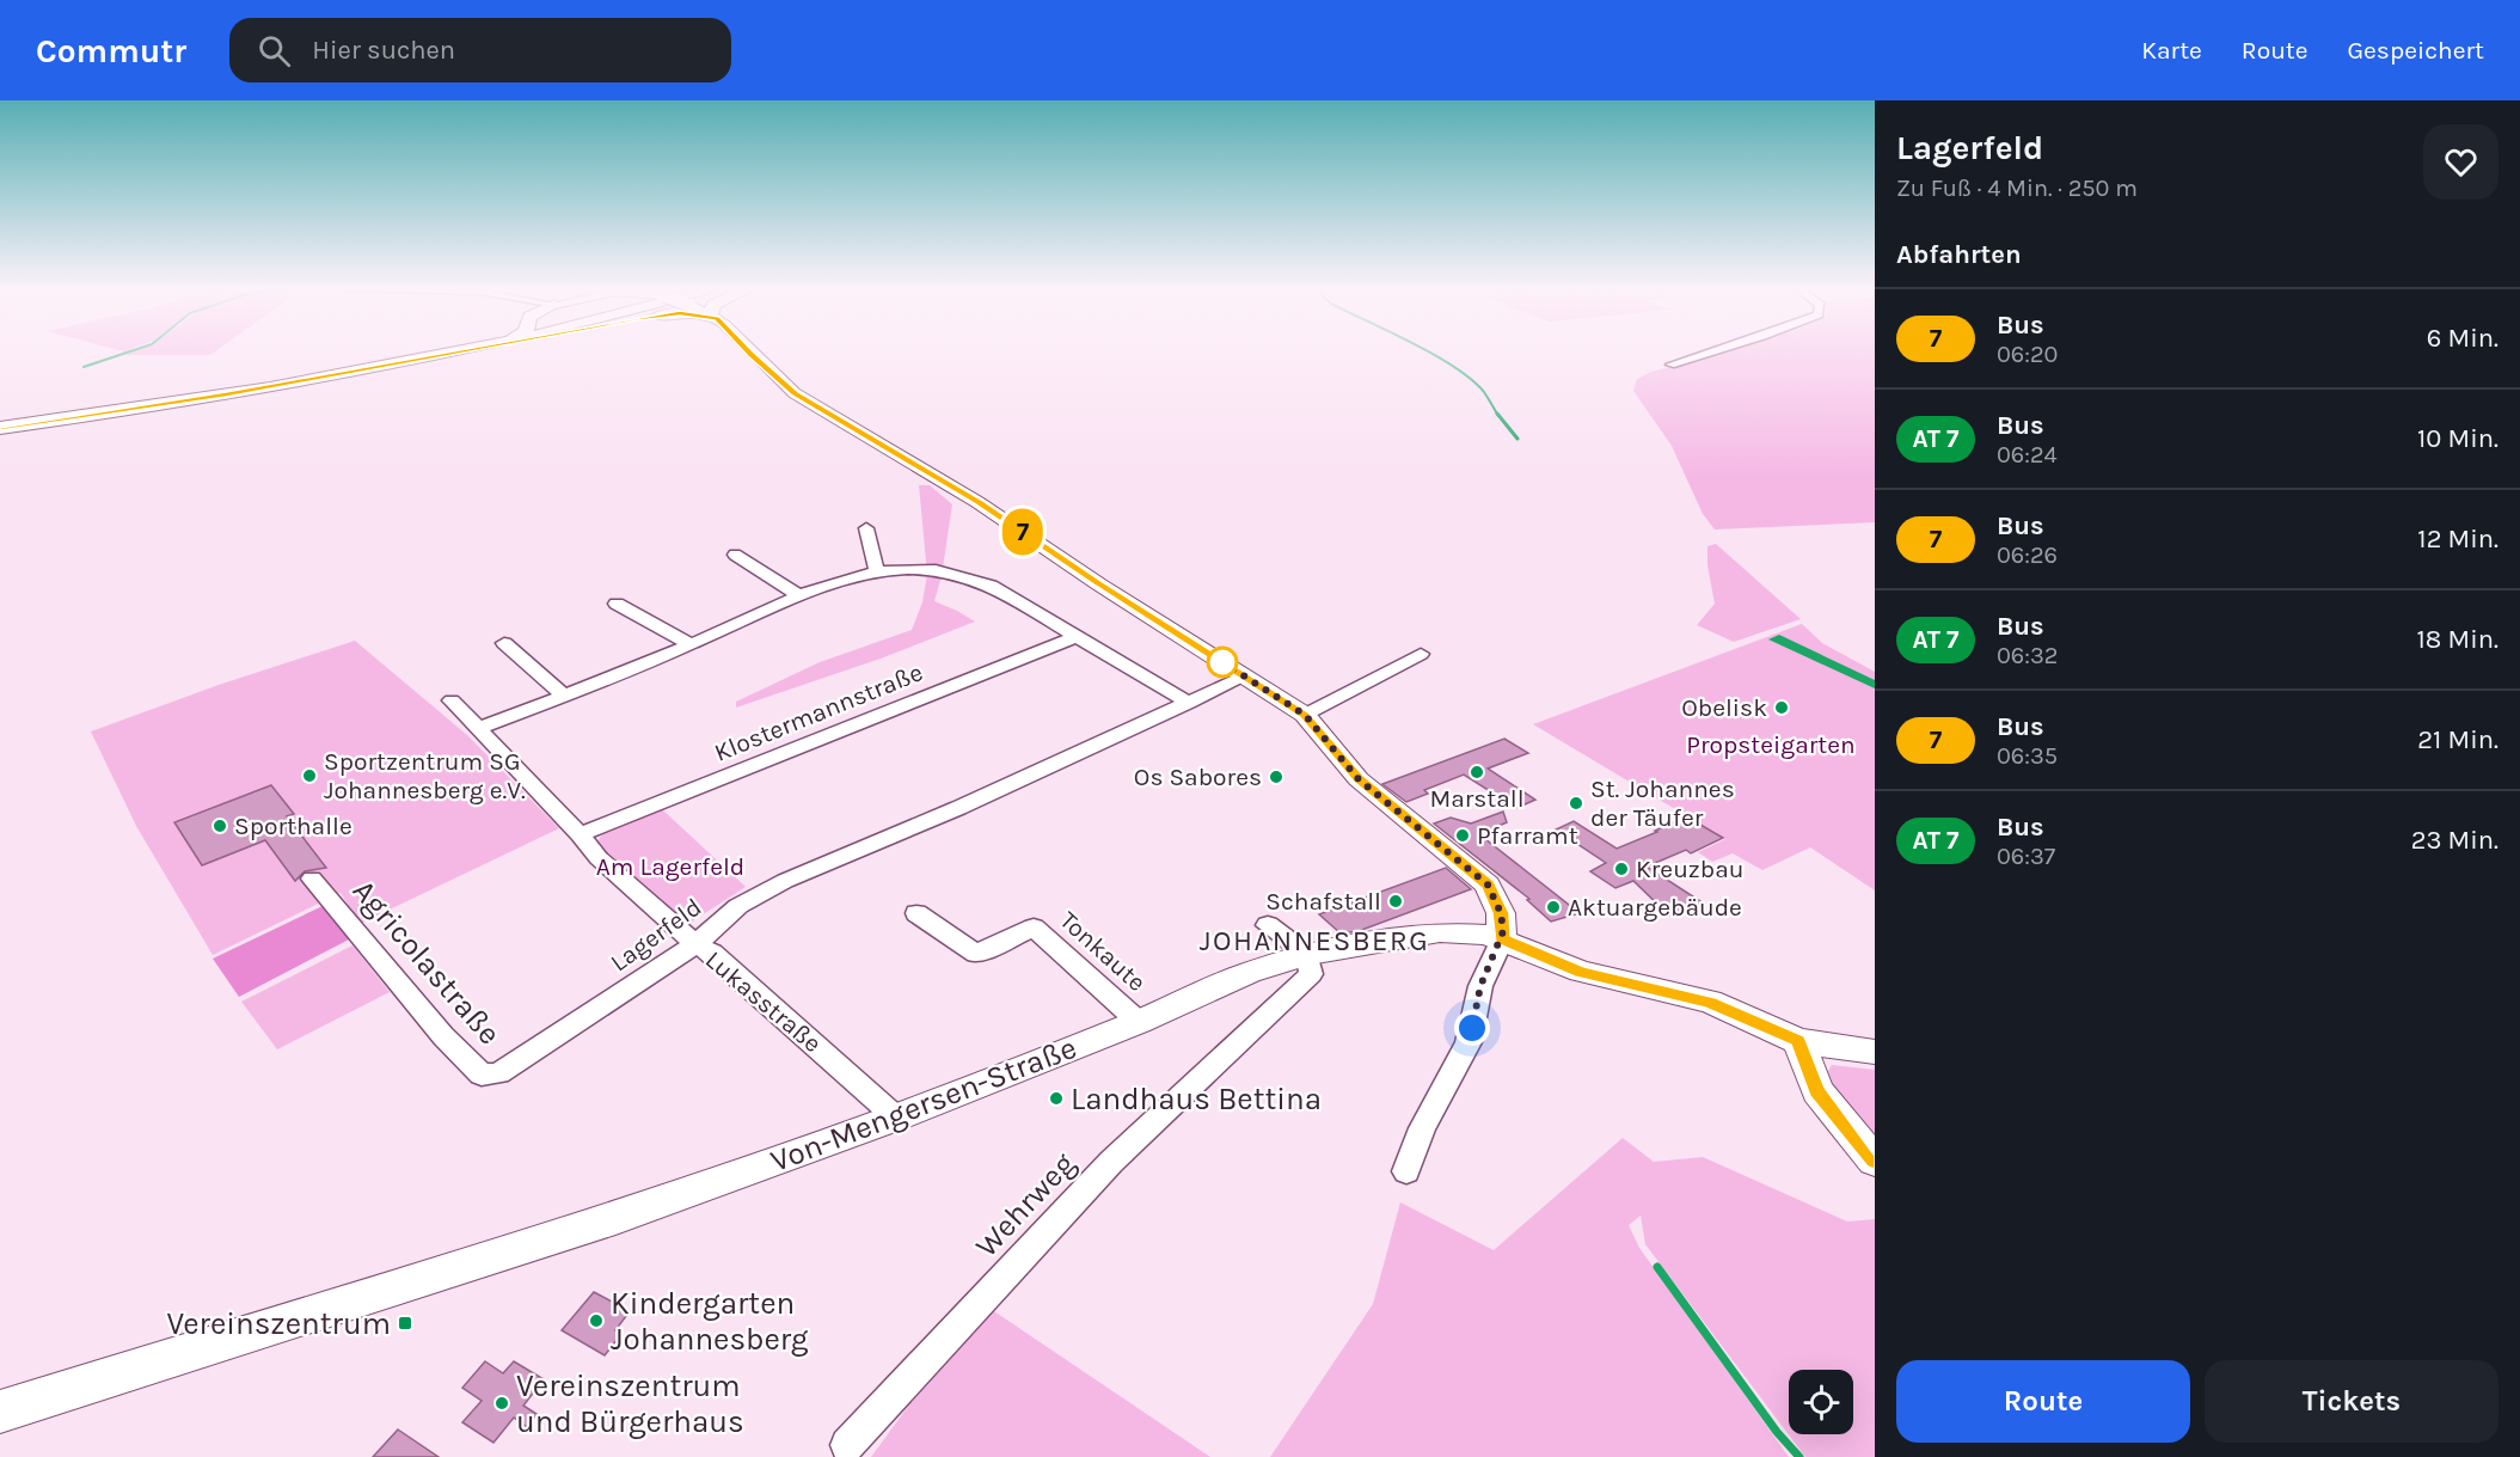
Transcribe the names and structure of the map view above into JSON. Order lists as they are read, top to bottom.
{
  "streets": {
    "street": [
      "Klostermannstraße",
      "Lagerfeld",
      "Tonkaute",
      "Agricolastraße",
      "Lukasstraße",
      "Von-Mengersen-Straße",
      "Wehrweg"
    ]
  },
  "crossings": [
    ["Klostermannstraße", "Lukasstraße"],
    ["Lagerfeld", "Agricolastraße"],
    ["Lagerfeld", "Lukasstraße"],
    ["Tonkaute", "Von-Mengersen-Straße"],
    ["Lukasstraße", "Von-Mengersen-Straße"],
    ["Von-Mengersen-Straße", "Wehrweg"]
  ],
  "districts": ["JOHANNESBERG"],
  "parks": ["Propsteigarten", "Am Lagerfeld"],
  "places": {
    "other": [
      "Obelisk",
      "Marstall",
      "Sportzentrum SG Johannesberg e.V.",
      "Os Sabores",
      "St. Johannes der Täufer",
      "Sporthalle",
      "Pfarramt",
      "Kreuzbau",
      "Schafstall",
      "Aktuargebäude",
      "Landhaus Bettina",
      "Kindergarten Johannesberg",
      "Vereinszentrum und Bürgerhaus"
    ],
    "transit": ["Vereinszentrum"]
  },
  "lines": ["bus line 7"],
  "page": {
    "header": "Commutr",
    "search": "Hier suchen",
    "nav": ["Karte", "Route", "Gespeichert"],
    "on_map": "7",
    "heading": [
      ["Lagerfeld", "Zu Fuß · 4 Min. · 250 m"],
      "Abfahrten"
    ],
    "list": [
      {
        "mark": "7",
        "name": "Bus",
        "note": "06:20",
        "value": "6 Min."
      },
      {
        "mark": "AT 7",
        "name": "Bus",
        "note": "06:24",
        "value": "10 Min."
      },
      {
        "mark": "7",
        "name": "Bus",
        "note": "06:26",
        "value": "12 Min."
      },
      {
        "mark": "AT 7",
        "name": "Bus",
        "note": "06:32",
        "value": "18 Min."
      },
      {
        "mark": "7",
        "name": "Bus",
        "note": "06:35",
        "value": "21 Min."
      },
      {
        "mark": "AT 7",
        "name": "Bus",
        "note": "06:37",
        "value": "23 Min."
      }
    ],
    "buttons": ["Route", "Tickets"]
  }
}
